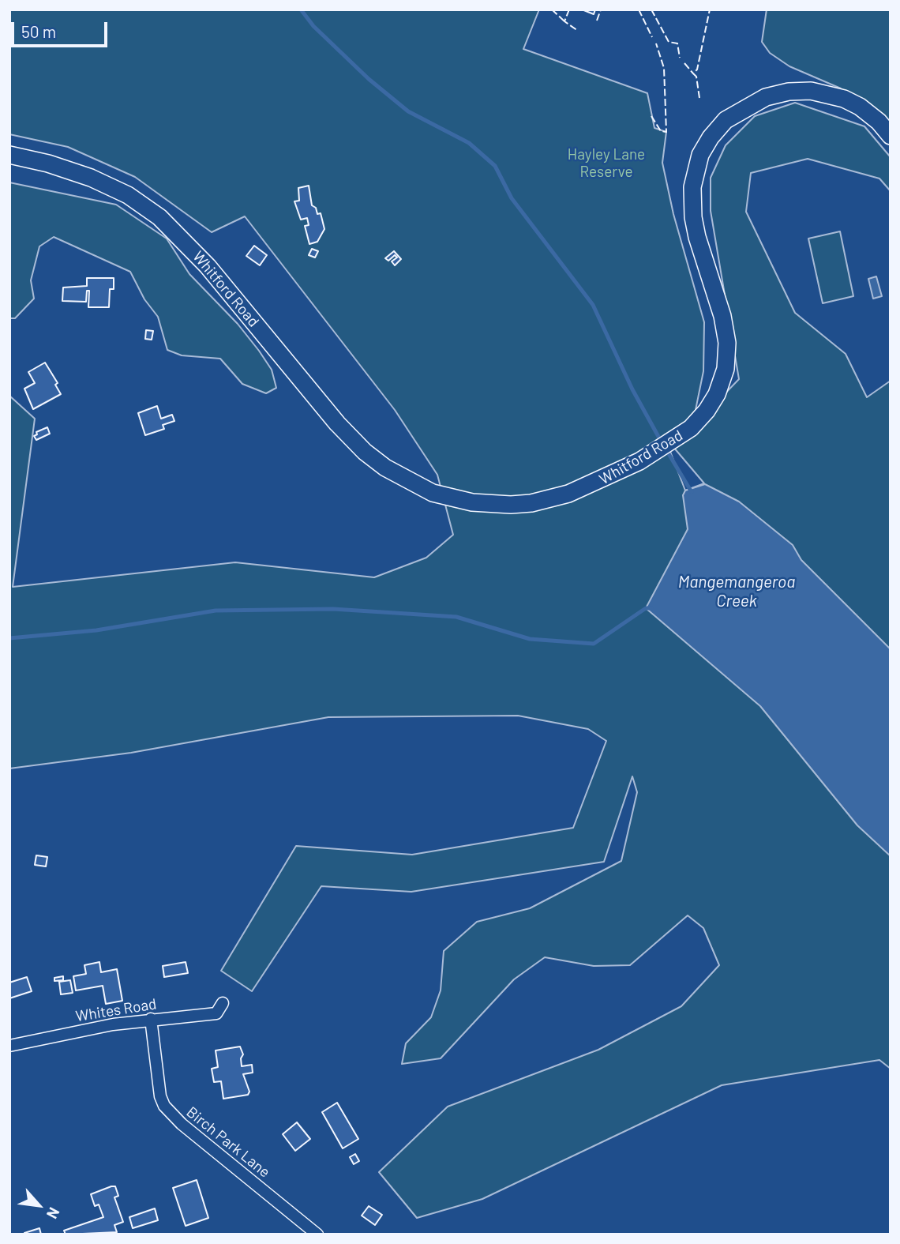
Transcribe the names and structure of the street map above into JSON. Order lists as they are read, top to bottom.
{
  "streets": {
    "main road": ["Whitford Road"],
    "street": ["Whites Road", "Birch Park Lane"]
  },
  "crossings": [
    ["Whites Road", "Birch Park Lane"]
  ],
  "water": ["Mangemangeroa Creek"],
  "parks": ["Hayley Lane Reserve"],
  "scale_bar": "50 m",
  "north": "bottom right"
}
